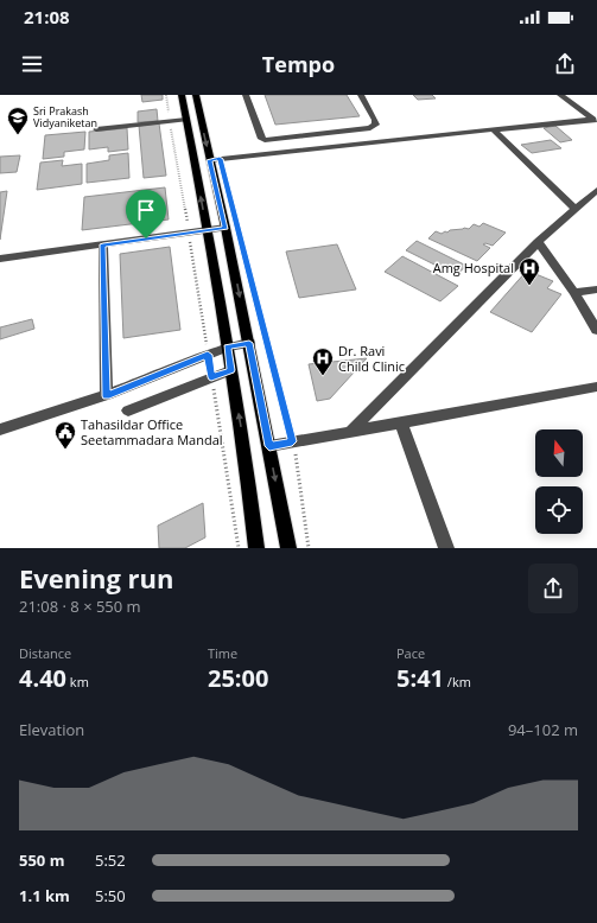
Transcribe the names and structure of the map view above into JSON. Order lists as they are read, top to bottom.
{
  "places": {
    "school or university": ["Sri Prakash Vidyaniketan"],
    "hospital": ["Amg Hospital", "Dr. Ravi Child Clinic"],
    "public building": ["Tahasildar Office Seetammadara Mandal"]
  },
  "north": "top",
  "page": {
    "status": "21:08",
    "header": "Tempo",
    "heading": ["Evening run", "21:08 · 8 × 550 m"],
    "stats": [
      ["Distance", "4.40 km"],
      ["Time", "25:00"],
      ["Pace", "5:41 /km"]
    ],
    "chart": ["Elevation", "94–102 m"],
    "list": [
      {
        "name": "550 m",
        "note": "5:52"
      },
      {
        "name": "1.1 km",
        "note": "5:50"
      }
    ]
  }
}
